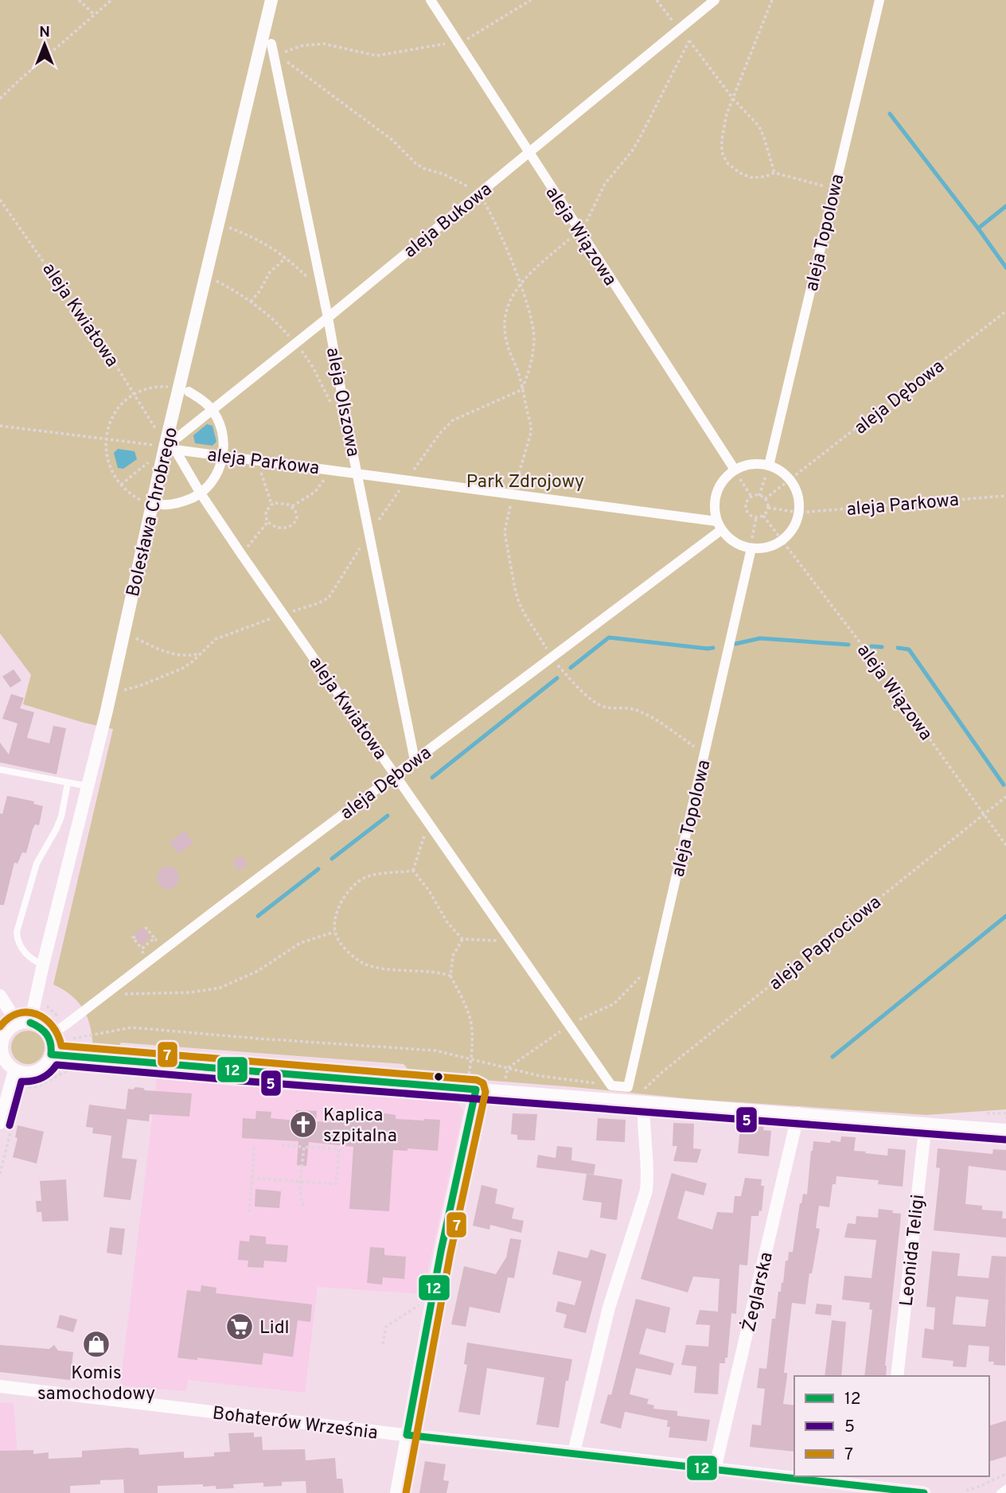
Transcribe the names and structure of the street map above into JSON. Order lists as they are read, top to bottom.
{
  "streets": {
    "street": [
      "aleja Bukowa",
      "aleja Topolowa",
      "aleja Wiązowa",
      "aleja Kwiatowa",
      "aleja Dębowa",
      "aleja Olszowa",
      "aleja Parkowa",
      "Bolesława Chrobrego",
      "Leonida Teligi",
      "Żeglarska",
      "Bohaterów Września"
    ],
    "path": ["aleja Paprociowa"]
  },
  "crossings": [
    ["aleja Bukowa", "aleja Wiązowa"],
    ["aleja Bukowa", "aleja Olszowa"],
    ["aleja Topolowa", "aleja Kwiatowa"],
    ["aleja Wiązowa", "aleja Dębowa"],
    ["aleja Wiązowa", "aleja Parkowa"],
    ["aleja Wiązowa", "aleja Paprociowa"],
    ["aleja Kwiatowa", "aleja Dębowa"],
    ["aleja Kwiatowa", "aleja Parkowa"],
    ["aleja Dębowa", "aleja Olszowa"],
    ["aleja Dębowa", "aleja Parkowa"],
    ["aleja Dębowa", "Bolesława Chrobrego"],
    ["aleja Olszowa", "aleja Parkowa"],
    ["Żeglarska", "Bohaterów Września"]
  ],
  "parks": ["Park Zdrojowy"],
  "places": {
    "church": ["Kaplica szpitalna"],
    "supermarket": ["Lidl"],
    "shop": ["Komis samochodowy"]
  },
  "lines": ["transit line 7", "transit line 12", "transit line 5"],
  "legend": ["12", "5", "7"],
  "north": "top"
}
